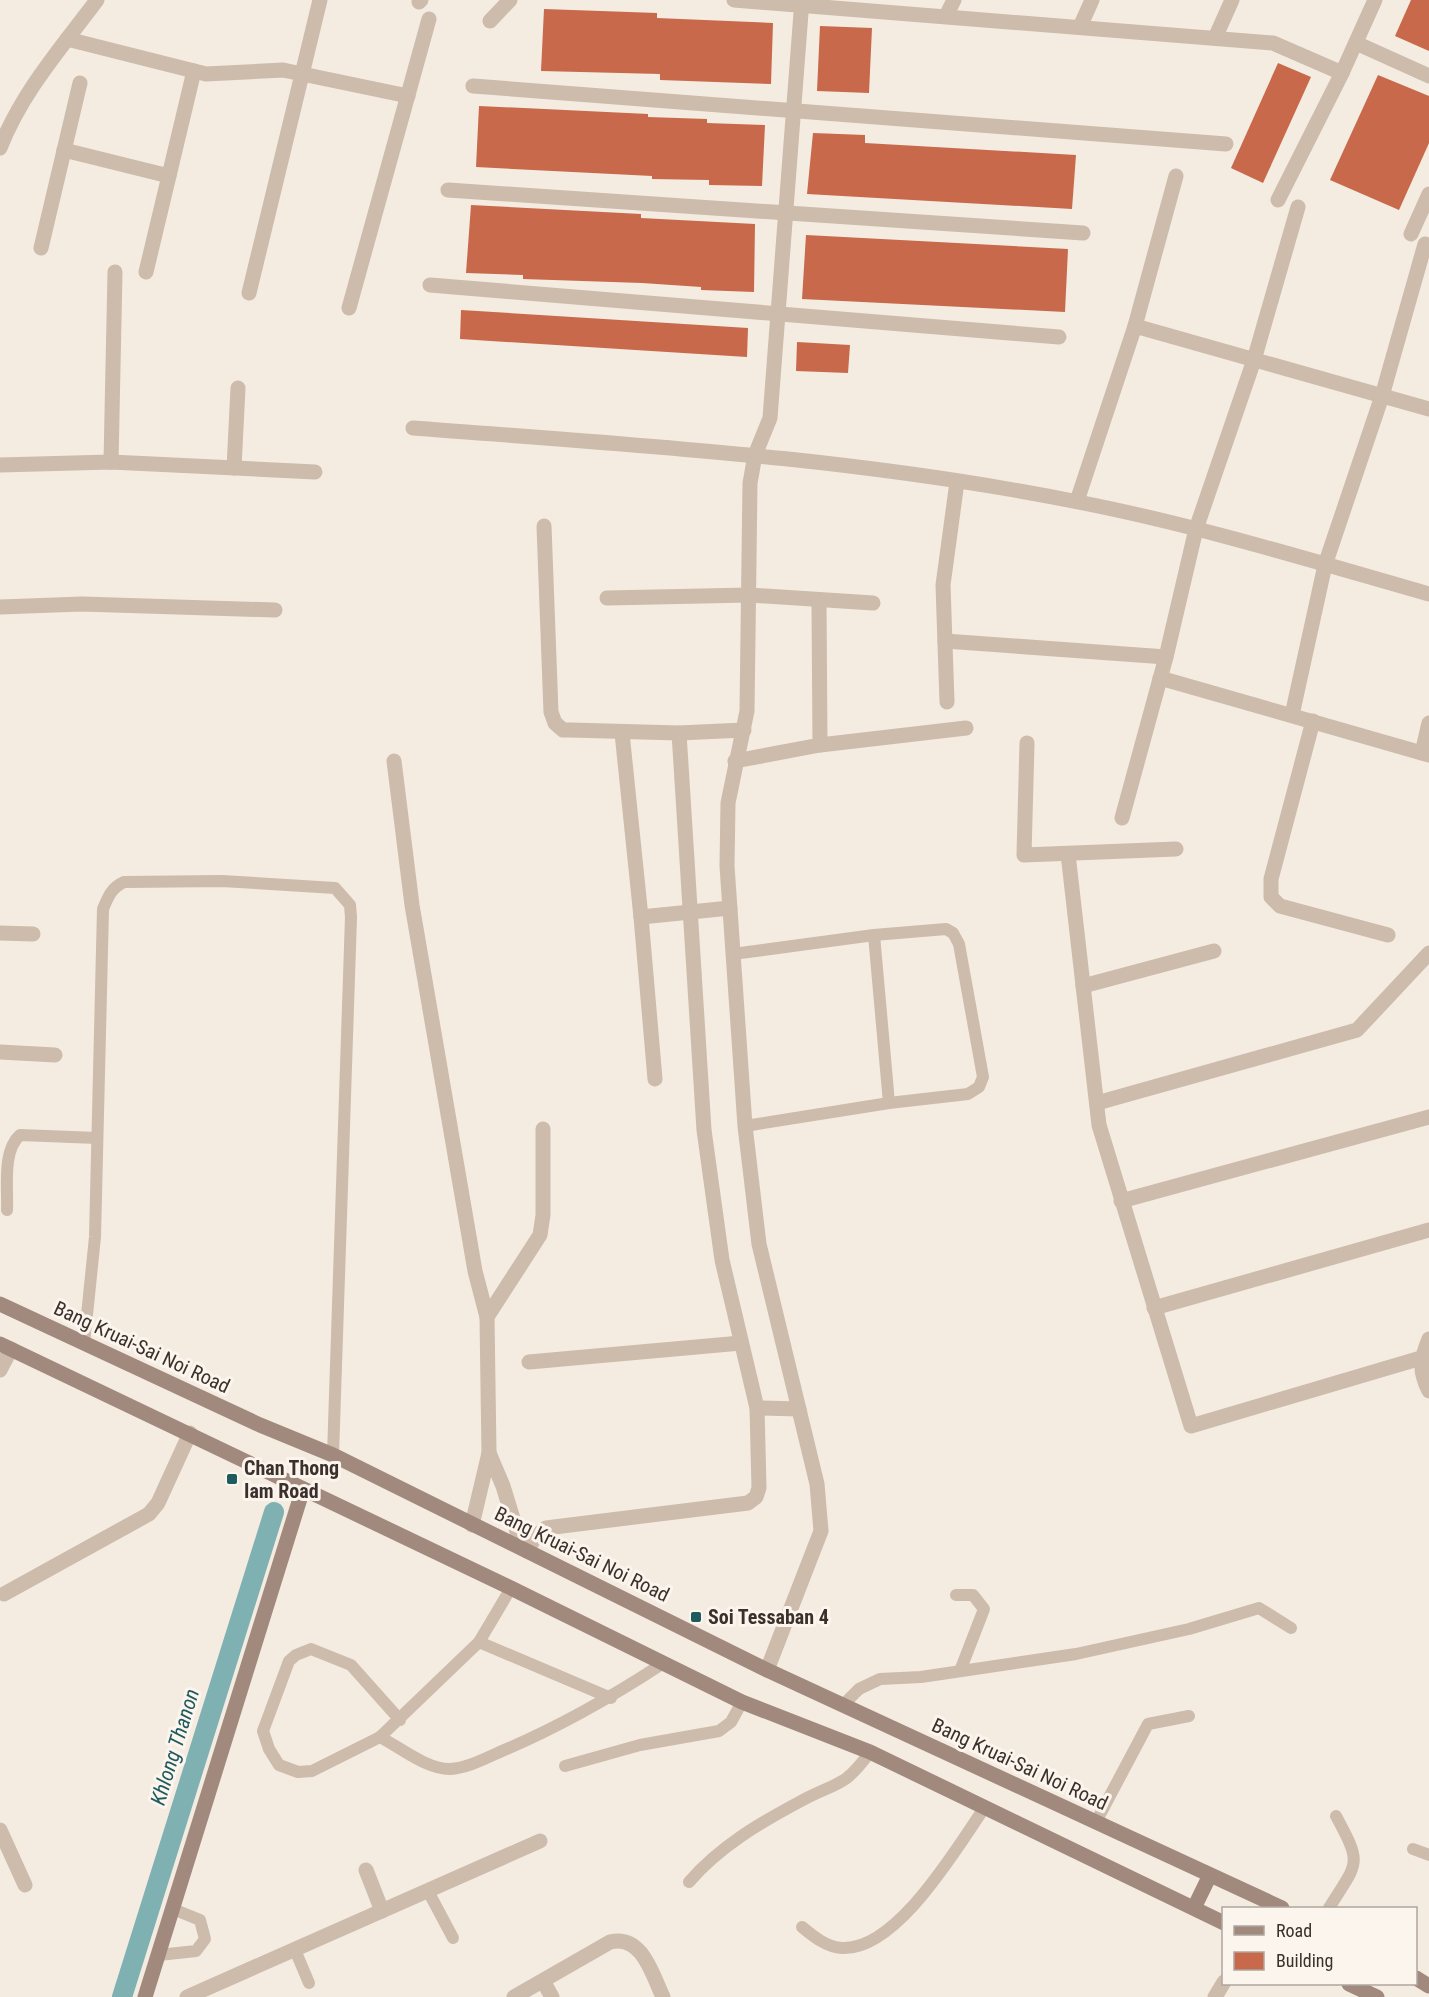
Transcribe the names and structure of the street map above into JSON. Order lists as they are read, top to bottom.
{
  "streets": {
    "main road": ["Bang Kruai-Sai Noi Road"]
  },
  "water": ["Khlong Thanon"],
  "places": {
    "transit": ["Chan Thong Iam Road", "Soi Tessaban 4"]
  },
  "legend": ["Road", "Building"]
}
